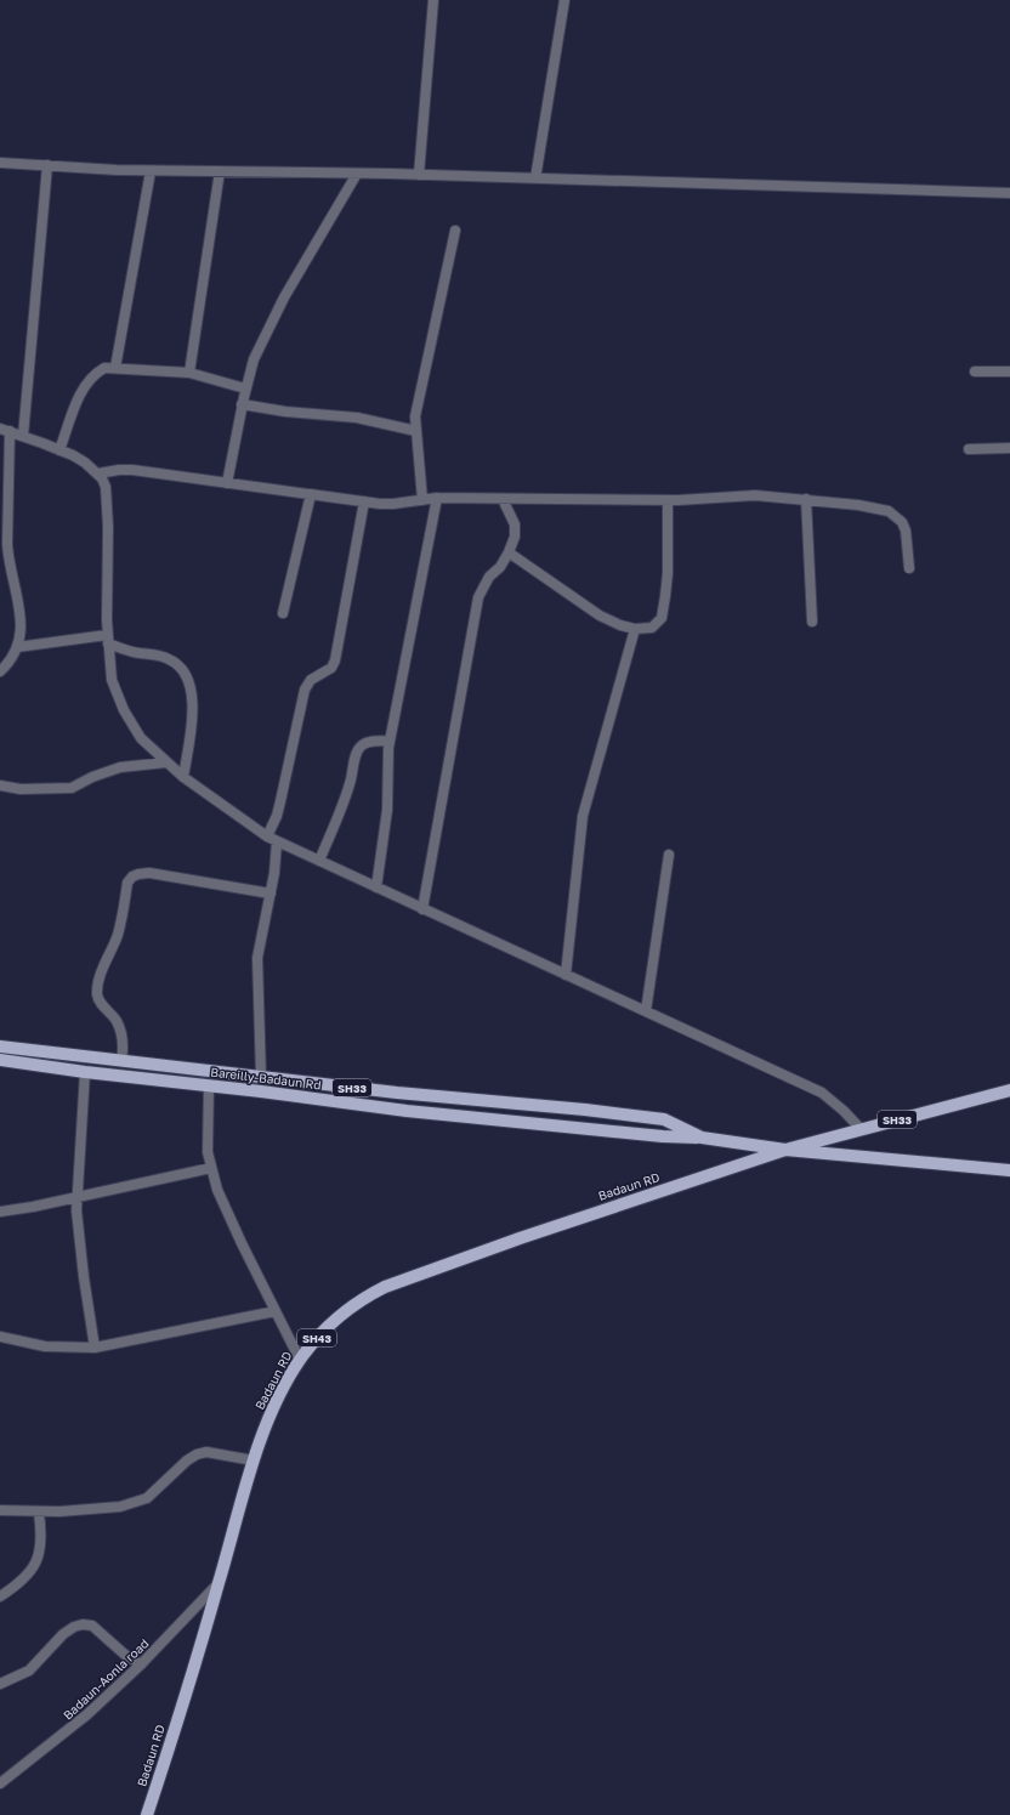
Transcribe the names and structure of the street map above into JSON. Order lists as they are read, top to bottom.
{
  "streets": {
    "main road": [
      "Bareilly-Badaun Rd",
      "SH33",
      "Badaun RD",
      "SH43"
    ],
    "street": ["Badaun-Aonla road"]
  },
  "crossings": [
    ["Bareilly-Badaun Rd", "SH33"],
    ["SH33", "Badaun RD"],
    ["Badaun RD", "Badaun-Aonla road"]
  ]
}
